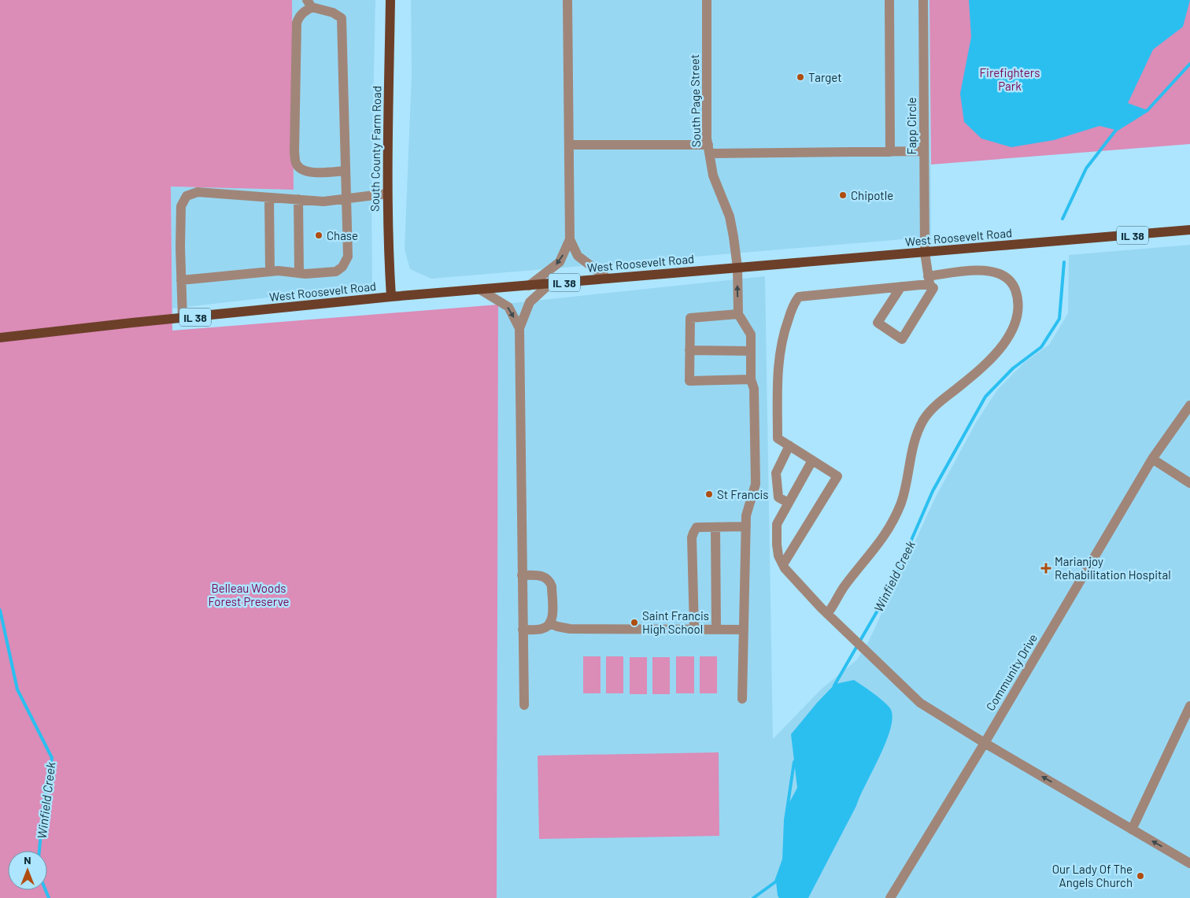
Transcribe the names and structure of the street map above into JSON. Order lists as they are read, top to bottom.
{
  "streets": {
    "main road": ["South County Farm Road", "IL 38", "West Roosevelt Road"],
    "street": ["South Page Street", "Fapp Circle", "Community Drive"]
  },
  "crossings": [
    ["South Page Street", "West Roosevelt Road"],
    ["Fapp Circle", "West Roosevelt Road"],
    ["South County Farm Road", "West Roosevelt Road"]
  ],
  "water": ["Winfield Creek"],
  "parks": ["Firefighters Park", "Belleau Woods Forest Preserve"],
  "places": {
    "other": [
      "Target",
      "Chipotle",
      "Chase",
      "St Francis",
      "Saint Francis High School",
      "Our Lady Of The Angels Church"
    ],
    "health": ["Marianjoy Rehabilitation Hospital"]
  },
  "north": "top"
}
